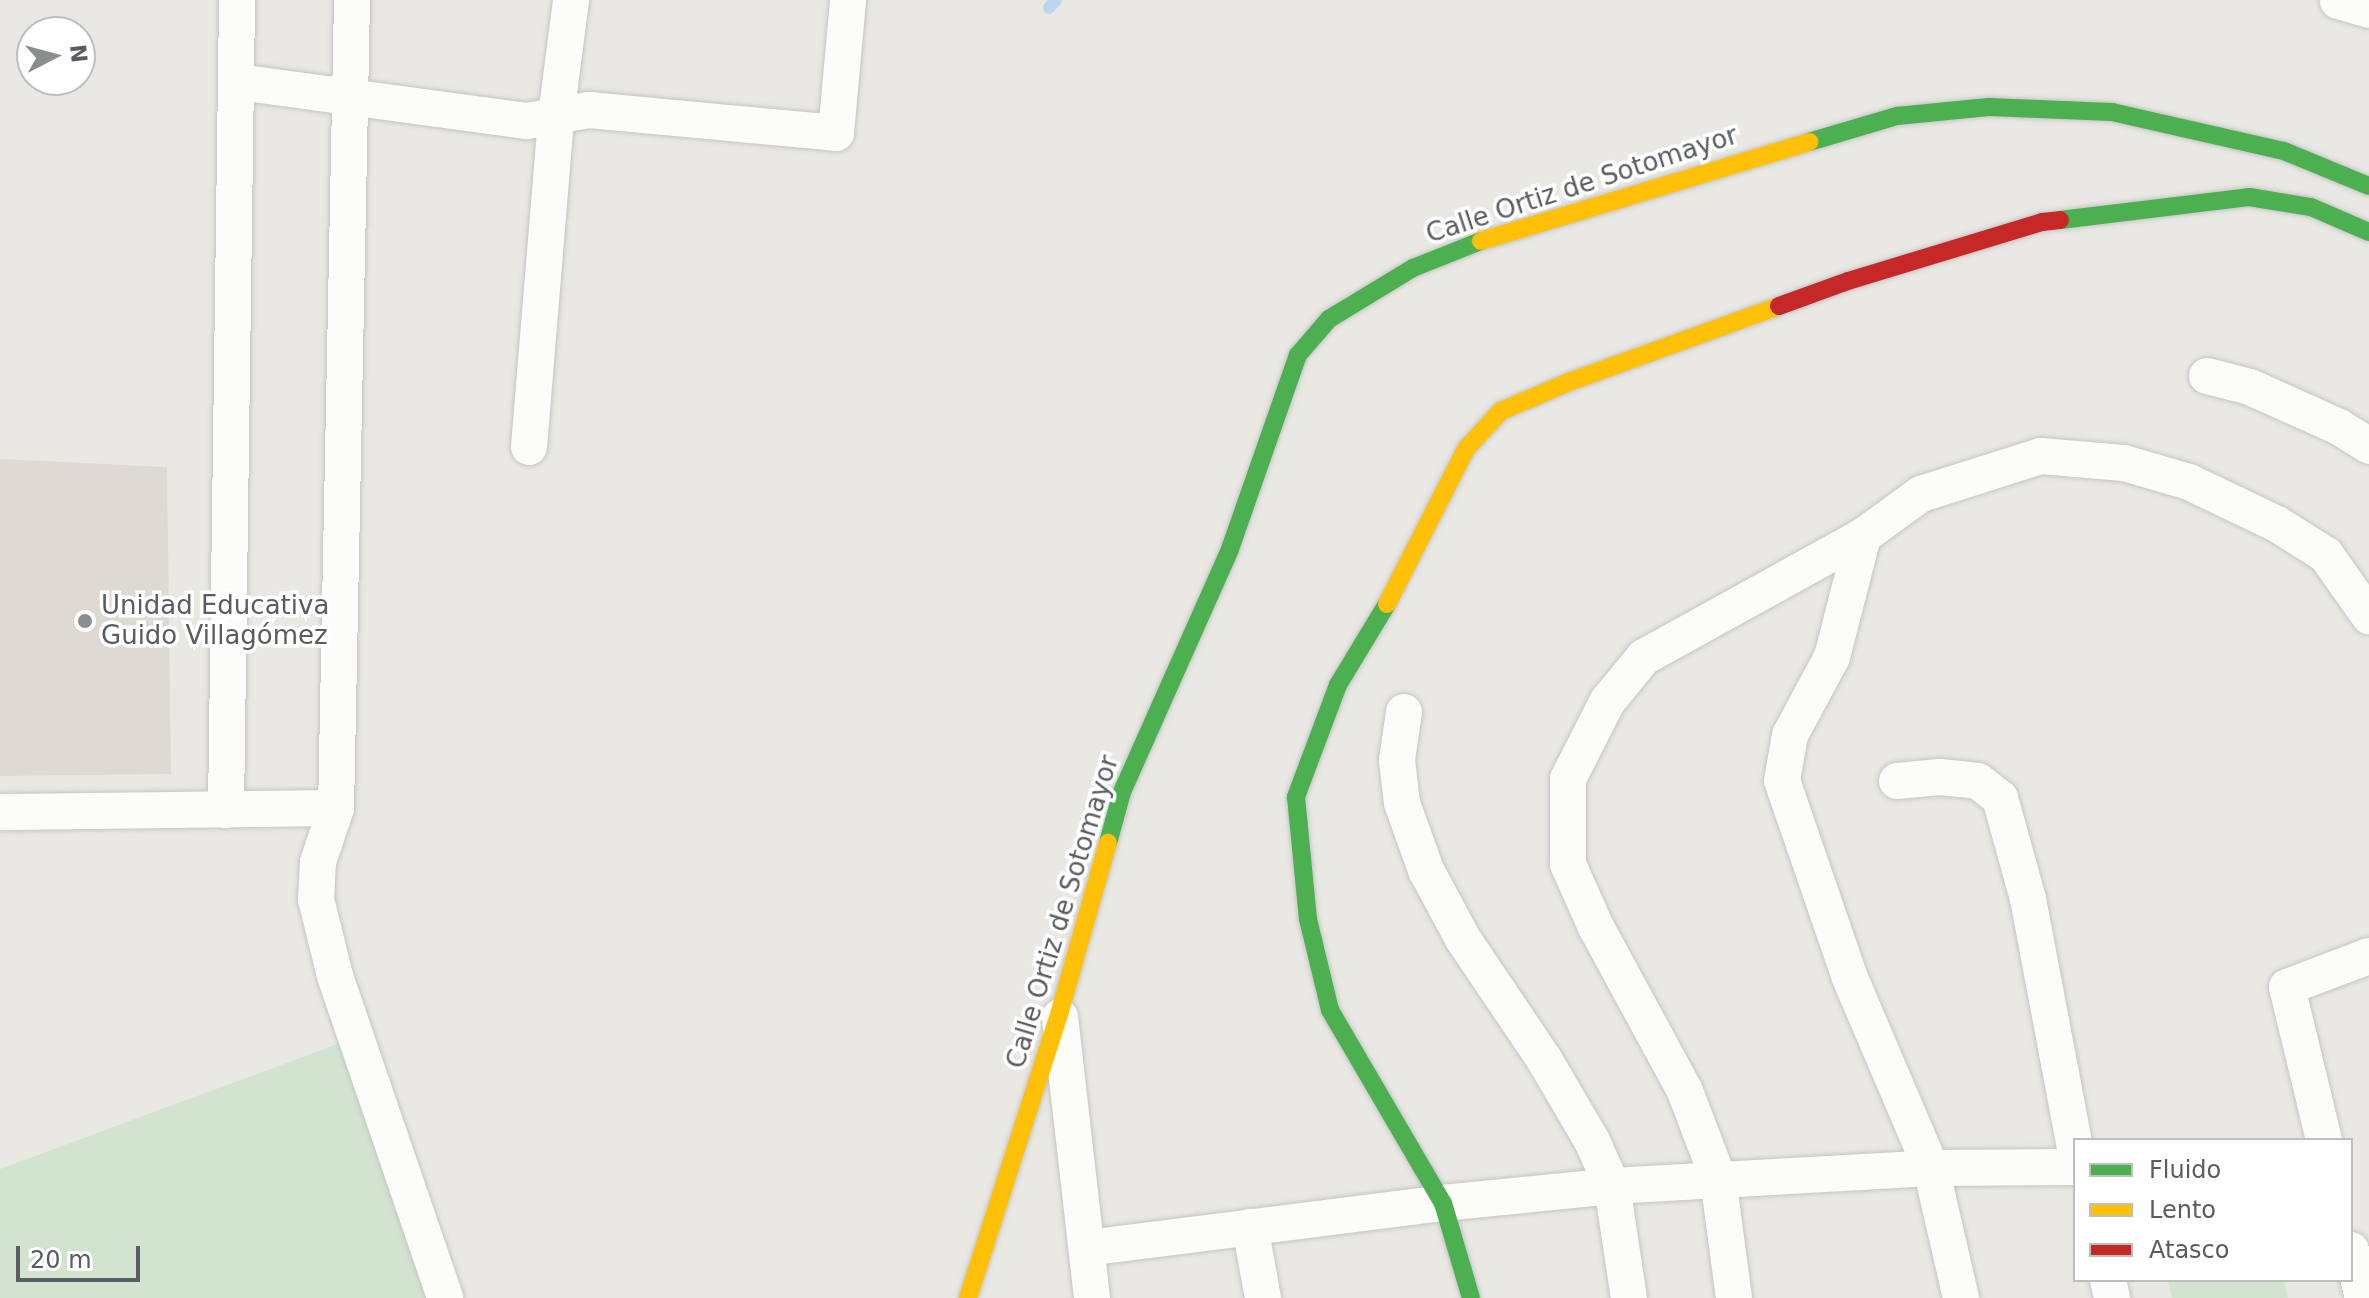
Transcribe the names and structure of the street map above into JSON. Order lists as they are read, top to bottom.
{
  "streets": {
    "street": ["Calle Ortiz de Sotomayor"]
  },
  "places": ["Unidad Educativa Guido Villagómez"],
  "legend": ["Fluido", "Lento", "Atasco"],
  "scale_bar": "20 m",
  "north": "right"
}
